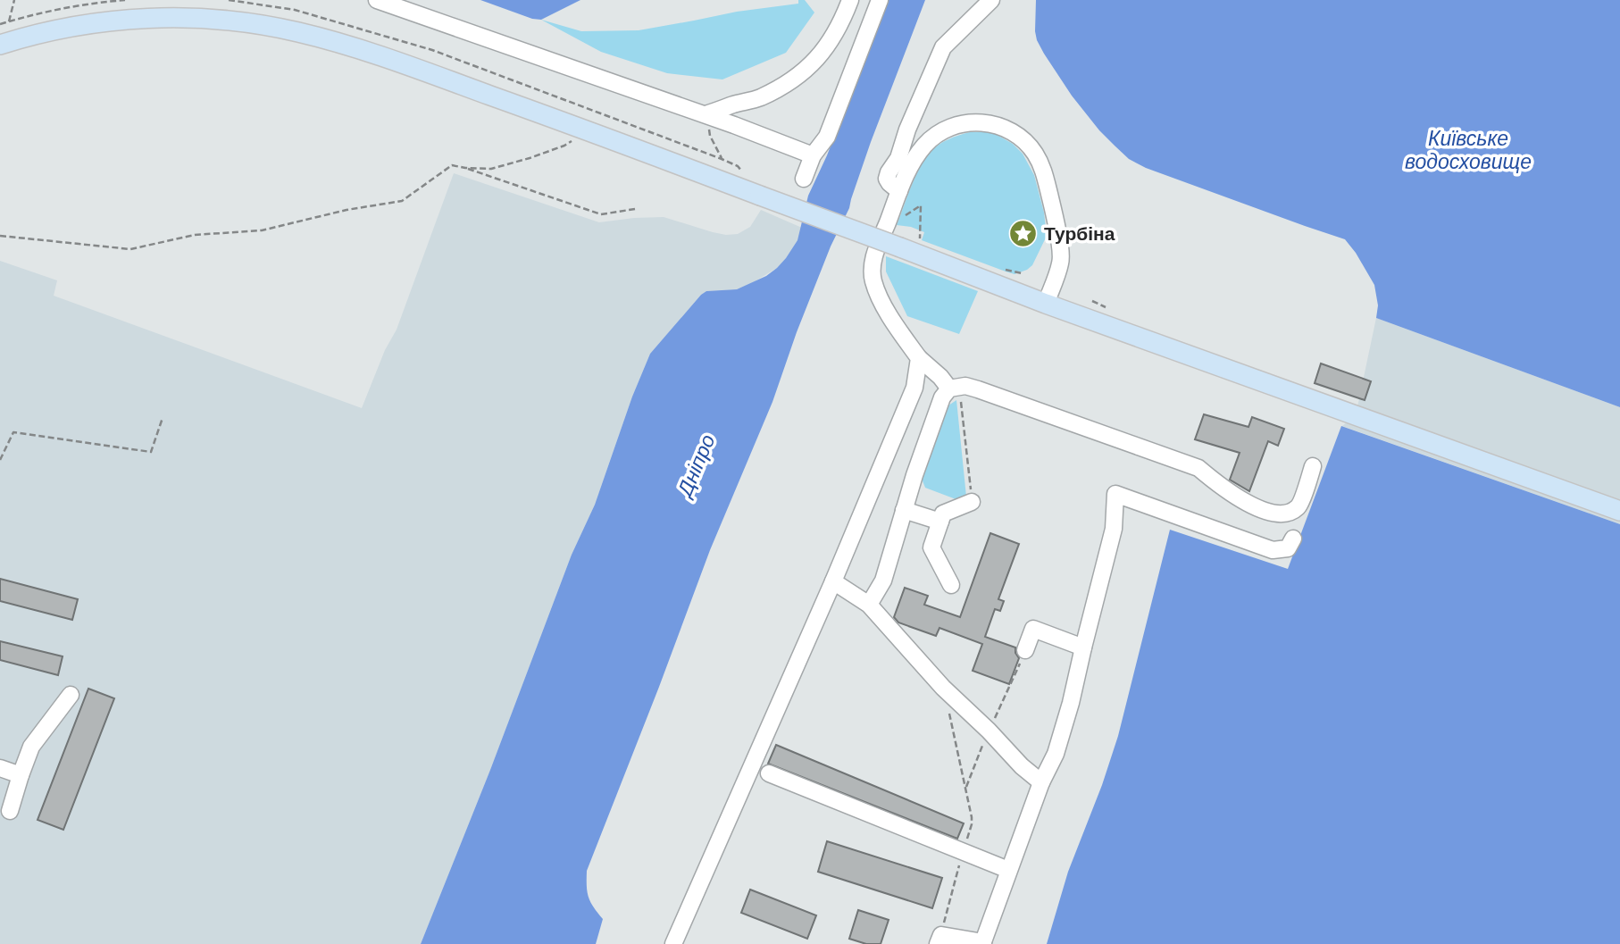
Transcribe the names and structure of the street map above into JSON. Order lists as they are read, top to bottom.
{
  "water": ["Київське водосховище", "Дніпро"],
  "places": {
    "place": ["Турбіна"]
  }
}
